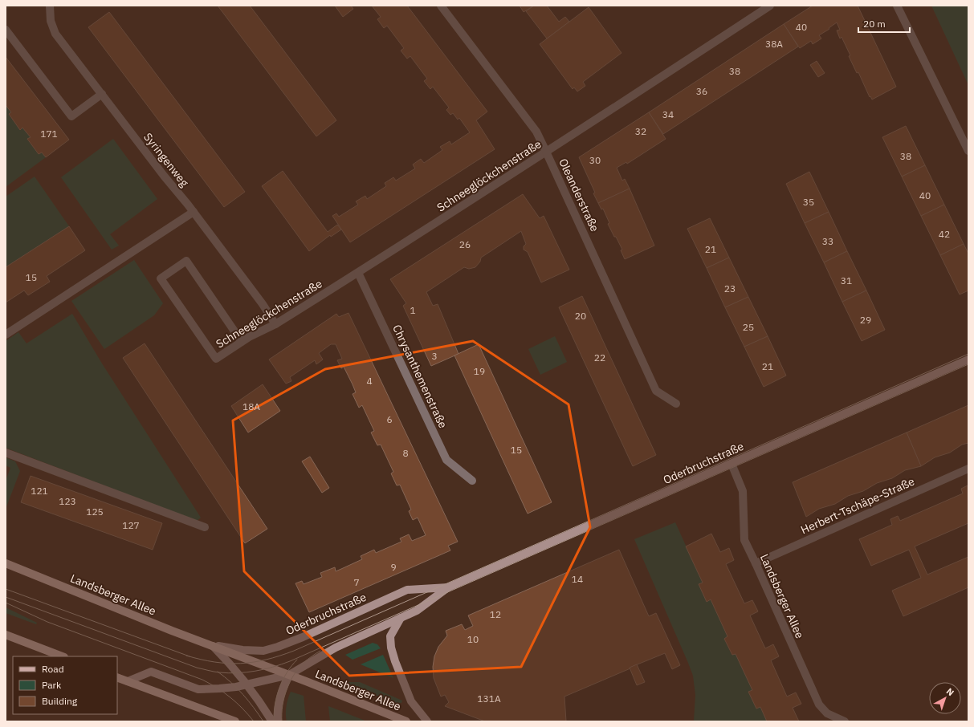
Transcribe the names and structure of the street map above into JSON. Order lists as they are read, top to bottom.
{
  "streets": {
    "main road": ["Landsberger Allee"],
    "street": [
      "Syringenweg",
      "Schneeglöckchenstraße",
      "Oleanderstraße",
      "Chrysanthemenstraße",
      "Oderbruchstraße",
      "Herbert-Tschäpe-Straße"
    ]
  },
  "crossings": [
    ["Syringenweg", "Schneeglöckchenstraße"],
    ["Schneeglöckchenstraße", "Oleanderstraße"],
    ["Schneeglöckchenstraße", "Chrysanthemenstraße"],
    ["Oderbruchstraße", "Landsberger Allee"],
    ["Herbert-Tschäpe-Straße", "Landsberger Allee"]
  ],
  "house_numbers": [
    "40",
    "38A",
    "38",
    "36",
    "34",
    "32",
    "171",
    "38",
    "30",
    "40",
    "35",
    "42",
    "33",
    "26",
    "21",
    "15",
    "31",
    "23",
    "1",
    "20",
    "29",
    "25",
    "3",
    "22",
    "21",
    "19",
    "4",
    "18A",
    "6",
    "15",
    "8",
    "121",
    "123",
    "125",
    "127",
    "9",
    "14",
    "7",
    "12",
    "10",
    "131A"
  ],
  "legend": ["Road", "Park", "Building"],
  "scale_bar": "20 m",
  "north": "top right"
}
